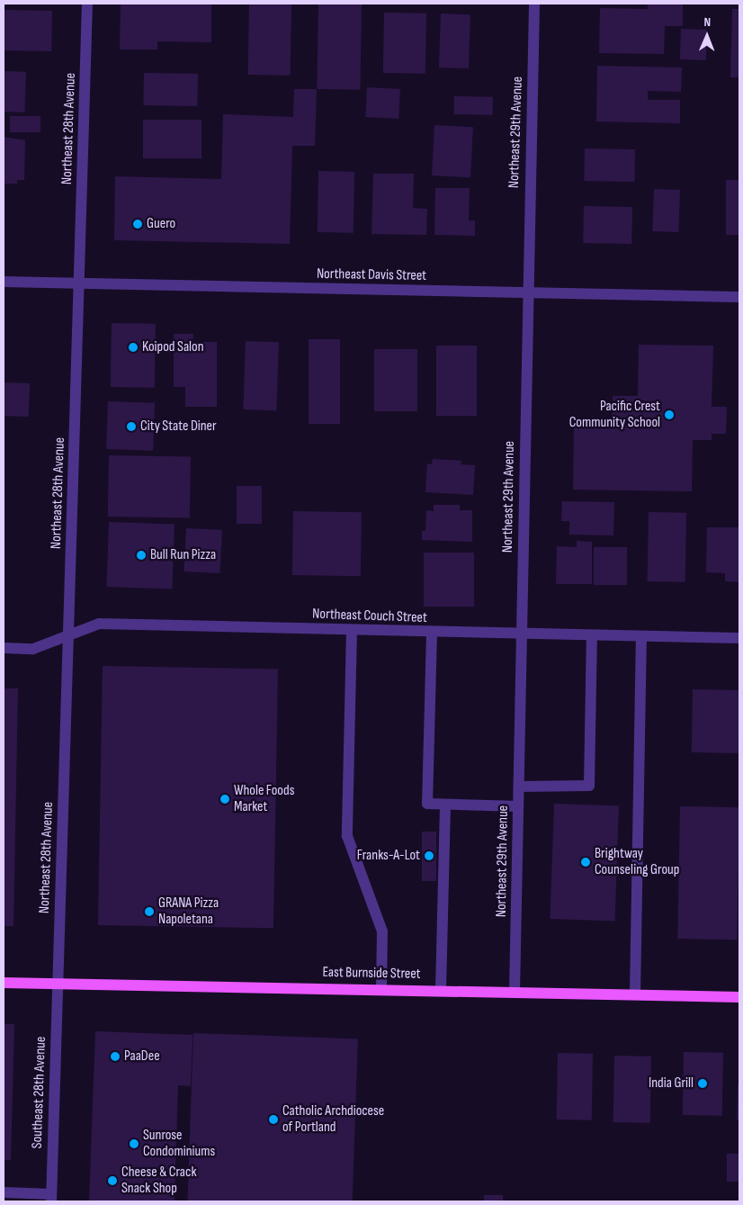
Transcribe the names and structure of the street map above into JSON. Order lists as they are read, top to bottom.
{
  "streets": {
    "main road": ["East Burnside Street"],
    "street": [
      "Northeast 28th Avenue",
      "Northeast 29th Avenue",
      "Northeast Davis Street",
      "Northeast Couch Street",
      "Southeast 28th Avenue"
    ]
  },
  "crossings": [
    ["Northeast 28th Avenue", "Northeast Davis Street"],
    ["Northeast 28th Avenue", "Northeast Couch Street"],
    ["Northeast 28th Avenue", "East Burnside Street"],
    ["Northeast 28th Avenue", "Southeast 28th Avenue"],
    ["Northeast 29th Avenue", "Northeast Davis Street"],
    ["Northeast 29th Avenue", "Northeast Couch Street"],
    ["Northeast 29th Avenue", "East Burnside Street"],
    ["East Burnside Street", "Southeast 28th Avenue"]
  ],
  "places": [
    "Guero",
    "Koipod Salon",
    "Pacific Crest Community School",
    "City State Diner",
    "Bull Run Pizza",
    "Whole Foods Market",
    "Franks-A-Lot",
    "Brightway Counseling Group",
    "GRANA Pizza Napoletana",
    "PaaDee",
    "India Grill",
    "Catholic Archdiocese of Portland",
    "Sunrose Condominiums",
    "Cheese & Crack Snack Shop"
  ],
  "north": "top"
}
